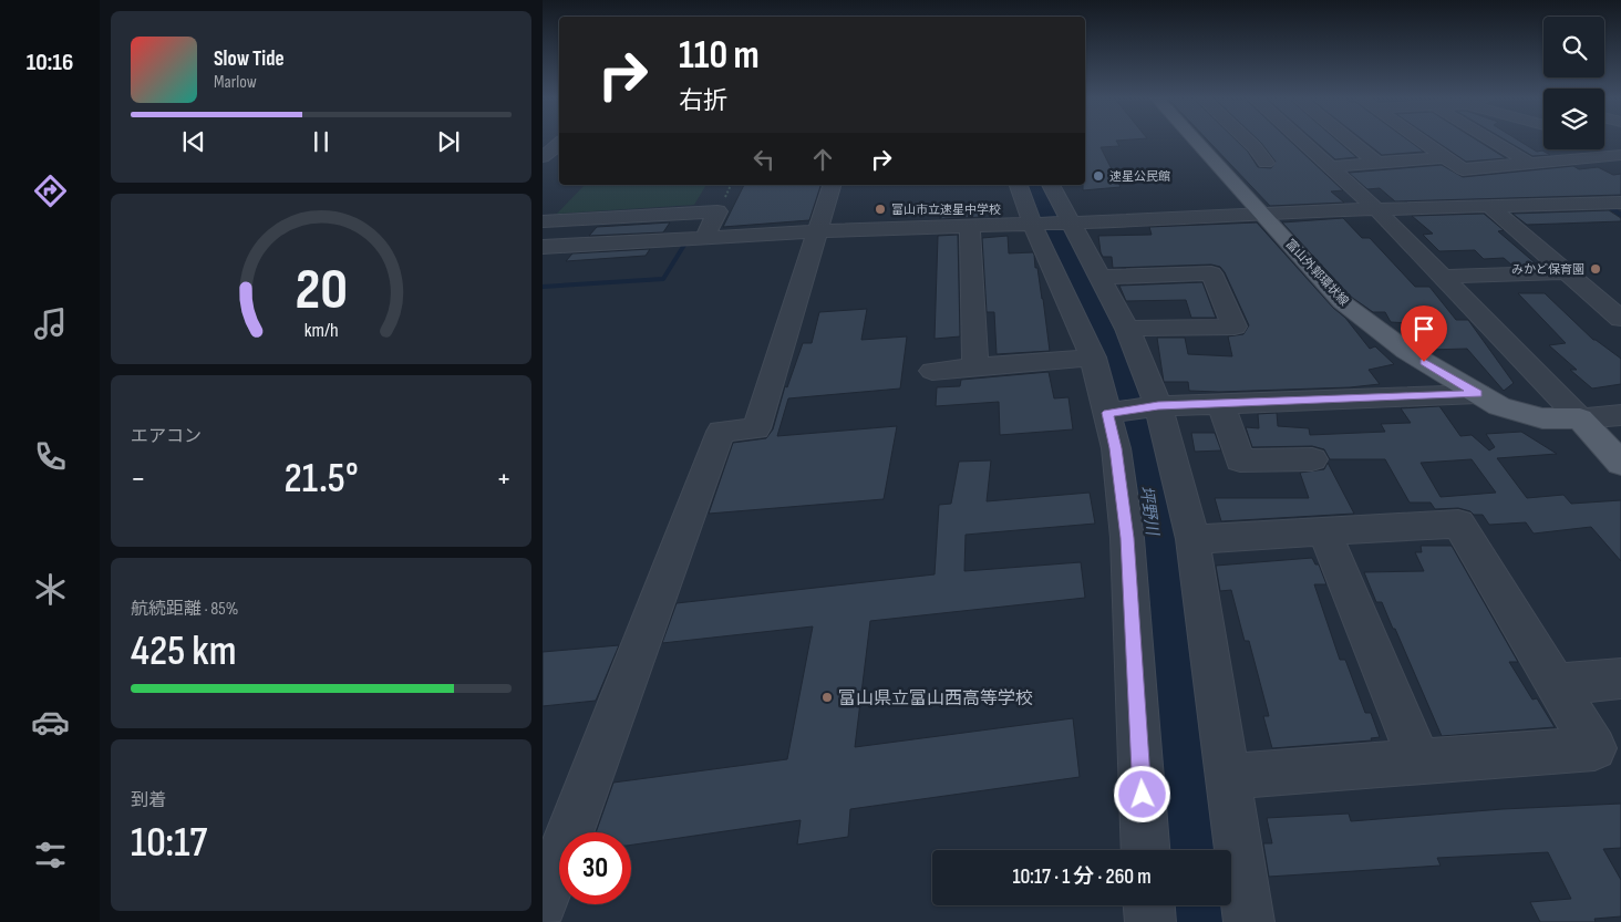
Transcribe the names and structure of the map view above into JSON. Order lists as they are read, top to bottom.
{
  "streets": {
    "main road": ["富山外郭環状線"]
  },
  "water": ["坪野川"],
  "places": [
    "速星公民館",
    "富山市立速星中学校",
    "みかど保育園",
    "富山県立富山西高等学校"
  ],
  "page": {
    "tabs": "10:16",
    "turn": ["110 m", "右折"],
    "song": ["Slow Tide", "Marlow"],
    "tile": [
      "エアコン",
      ["航続距離 · 85%", "425 km"],
      ["到着", "10:17"]
    ],
    "heat": ["−", "21.5°", "+"],
    "limit": "30",
    "trip": "10:17 · 1 分 · 260 m",
    "gauge": ["20", "km/h"]
  }
}
